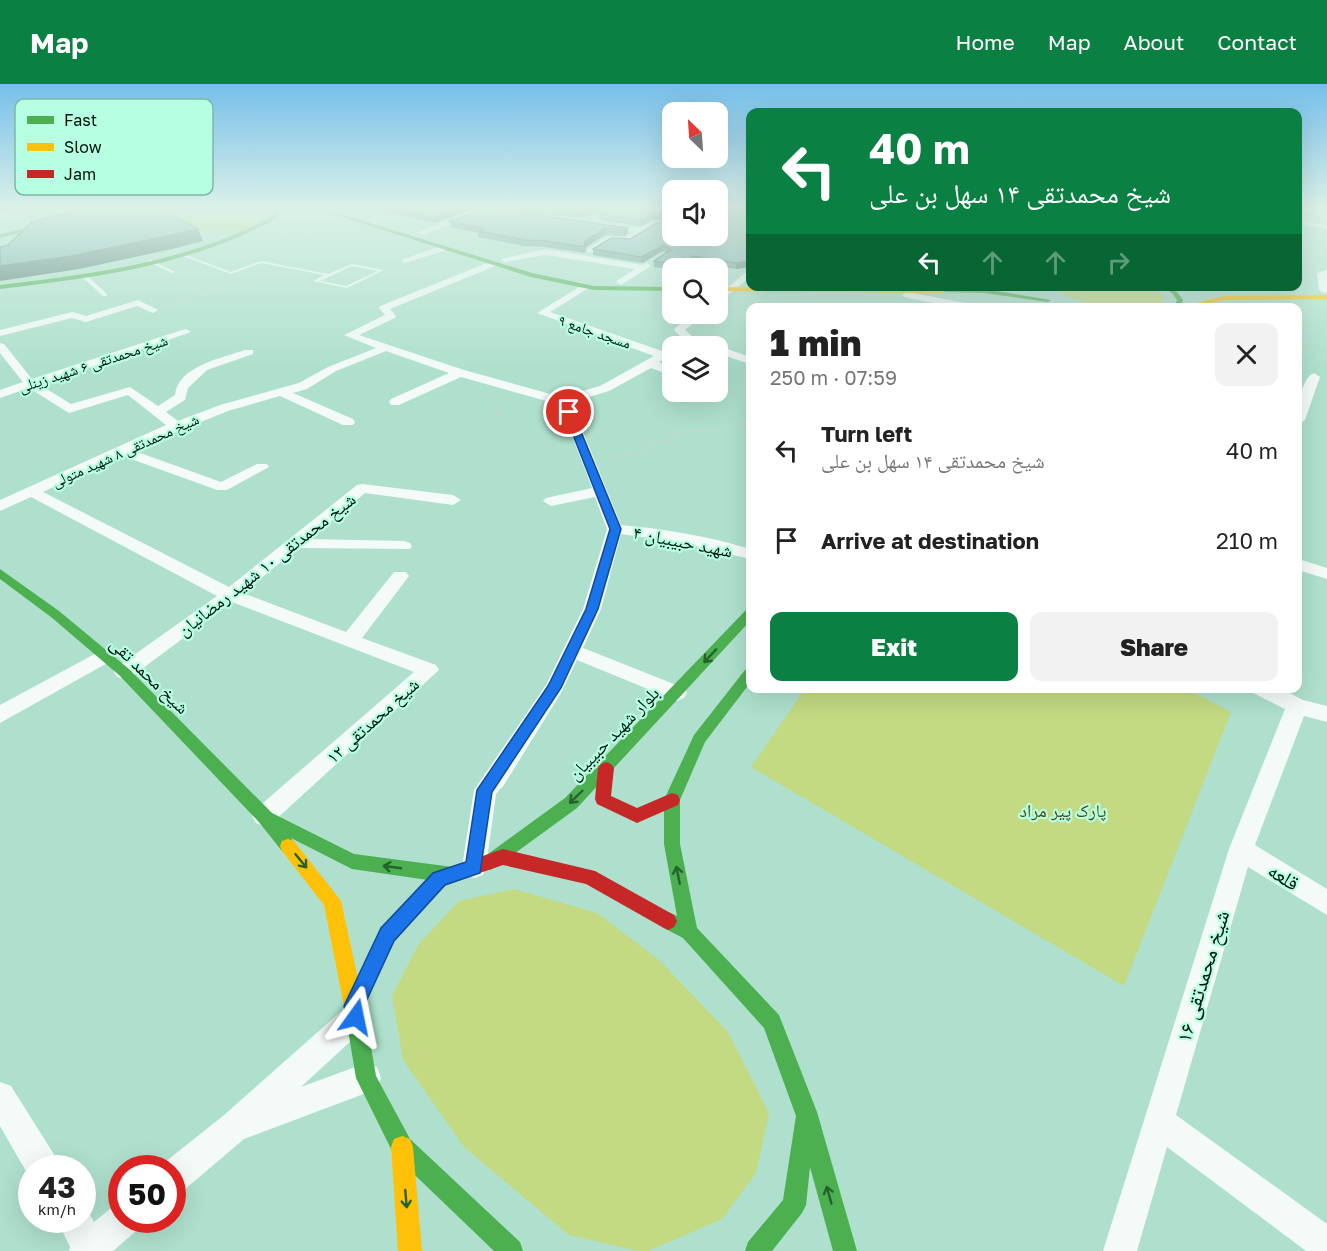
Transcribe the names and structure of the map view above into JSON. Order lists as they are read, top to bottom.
{
  "streets": {
    "main road": ["شیخ محمد تقی", "بلوار شهید حبیبیان"],
    "street": [
      "مسجد جامع ۹",
      "شیخ محمدتقی ۶ شهید زینلی",
      "شیخ محمدتقی ۸ شهید متولی",
      "شهید حبیبیان ۴",
      "شیخ محمدتقی ۱۰ شهید رمضانیان",
      "شیخ محمدتقی ۱۲",
      "قلعه",
      "شیخ محمدتقی ۱۶"
    ]
  },
  "crossings": [
    ["شیخ محمدتقی ۸ شهید متولی", "شیخ محمدتقی ۱۲"],
    ["شیخ محمدتقی ۱۰ شهید رمضانیان", "شیخ محمد تقی"],
    ["شیخ محمدتقی ۱۰ شهید رمضانیان", "شیخ محمدتقی ۱۲"],
    ["شیخ محمد تقی", "شیخ محمدتقی ۱۲"],
    ["قلعه", "شیخ محمدتقی ۱۶"]
  ],
  "one_way": ["بلوار شهید حبیبیان"],
  "parks": ["پارک پیر مراد"],
  "legend": ["Fast", "Slow", "Jam"],
  "north": "top left",
  "page": {
    "header": "Map",
    "nav": [
      "Home",
      "Map",
      "About",
      "Contact"
    ],
    "turn": ["40 m", "شیخ محمدتقی ۱۴ سهل بن علی"],
    "heading": ["1 min", "250 m · 07:59"],
    "list": [
      {
        "name": "Turn left",
        "note": "شیخ محمدتقی ۱۴ سهل بن علی",
        "value": "40 m"
      },
      {
        "name": "Arrive at destination",
        "value": "210 m"
      }
    ],
    "buttons": ["Exit", "Share"],
    "speed": "43 km/h",
    "limit": "50"
  }
}
